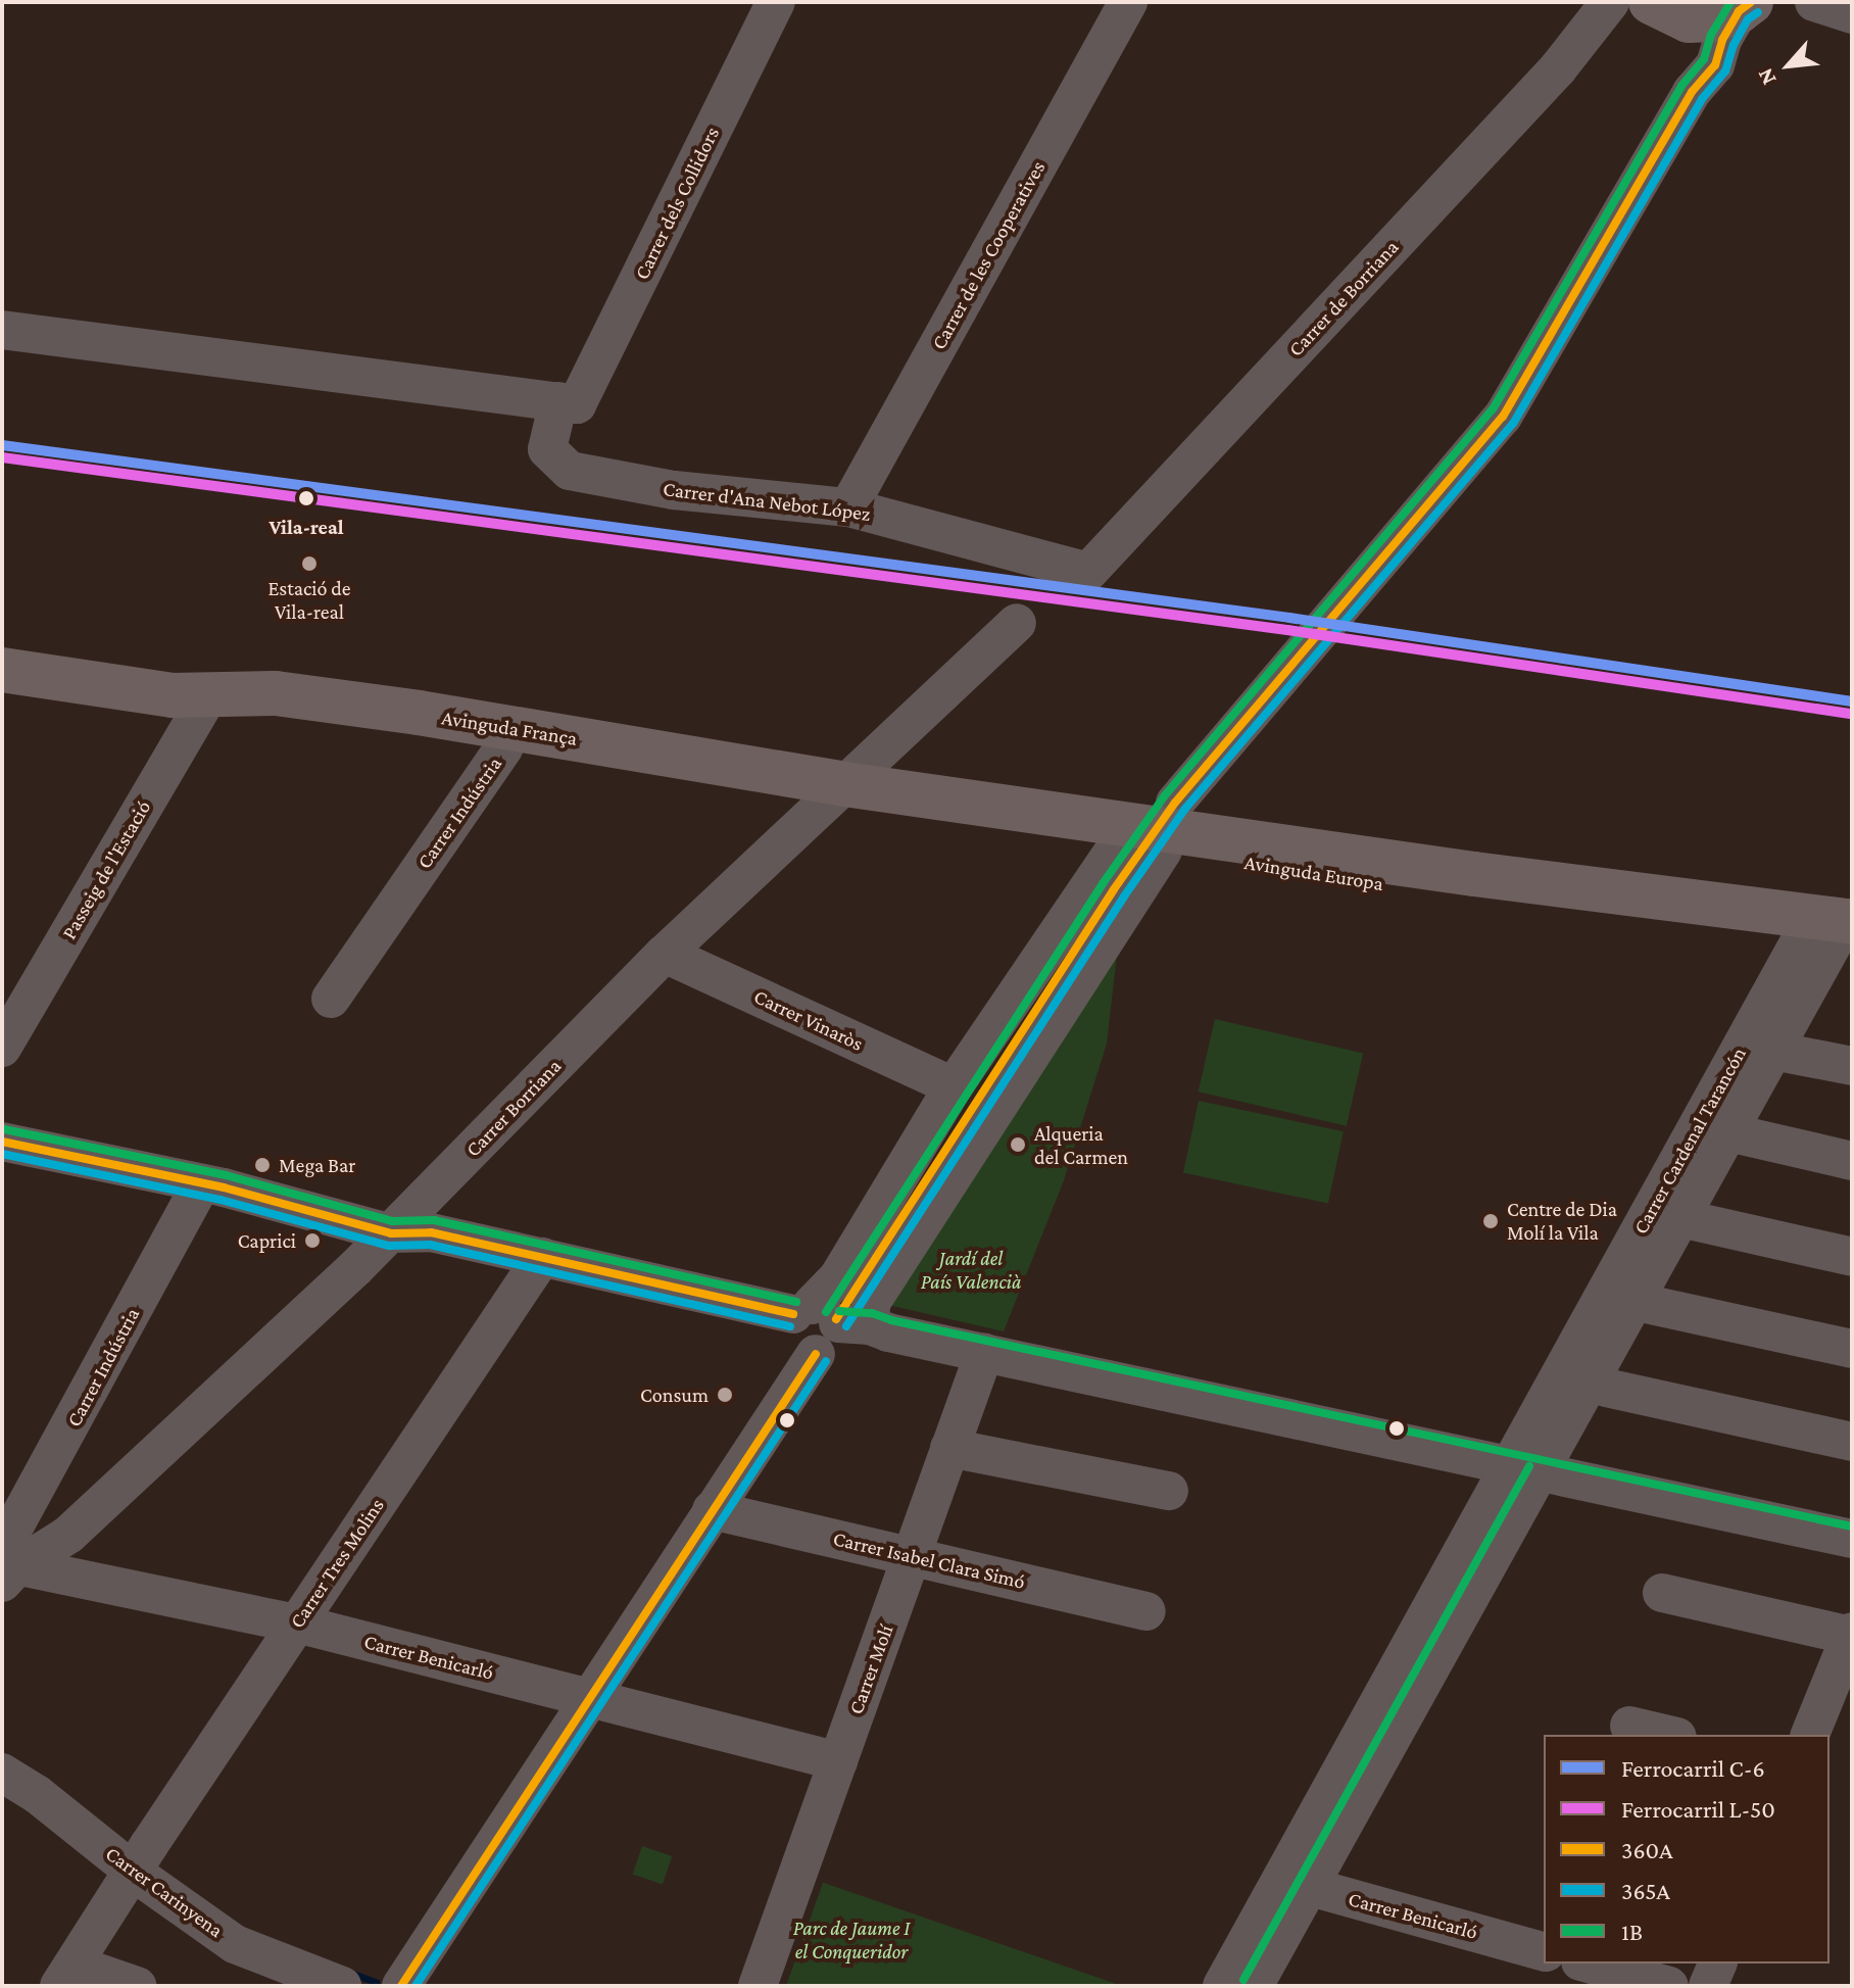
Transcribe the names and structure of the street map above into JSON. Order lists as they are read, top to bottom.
{
  "streets": {
    "main road": ["Avinguda França", "Avinguda Europa"],
    "street": [
      "Carrer dels Collidors",
      "Carrer de les Cooperatives",
      "Carrer de Borriana",
      "Carrer d'Ana Nebot López",
      "Carrer Indústria",
      "Passeig de l'Estació",
      "Carrer Vinaròs",
      "Carrer Borriana",
      "Carrer Cardenal Tarancón",
      "Carrer Isabel Clara Simó",
      "Carrer Tres Molins",
      "Carrer Benicarló",
      "Carrer Molí",
      "Carrer Carinyena"
    ]
  },
  "crossings": [
    ["Carrer dels Collidors", "Carrer d'Ana Nebot López"],
    ["Carrer de les Cooperatives", "Carrer d'Ana Nebot López"],
    ["Carrer de Borriana", "Carrer d'Ana Nebot López"],
    ["Avinguda França", "Carrer Indústria"],
    ["Avinguda França", "Passeig de l'Estació"],
    ["Avinguda França", "Avinguda Europa"],
    ["Avinguda França", "Carrer Borriana"],
    ["Carrer Indústria", "Carrer Borriana"],
    ["Carrer Indústria", "Carrer Benicarló"],
    ["Avinguda Europa", "Carrer Borriana"],
    ["Avinguda Europa", "Carrer Cardenal Tarancón"],
    ["Carrer Vinaròs", "Carrer Borriana"],
    ["Carrer Borriana", "Carrer Benicarló"],
    ["Carrer Cardenal Tarancón", "Carrer Benicarló"],
    ["Carrer Isabel Clara Simó", "Carrer Molí"],
    ["Carrer Tres Molins", "Carrer Benicarló"],
    ["Carrer Tres Molins", "Carrer Carinyena"],
    ["Carrer Benicarló", "Carrer Molí"]
  ],
  "parks": ["Jardí del País Valencià", "Parc de Jaume I el Conqueridor"],
  "places": [
    "Vila-real",
    "Estació de Vila-real",
    "Alqueria del Carmen",
    "Mega Bar",
    "Centre de Dia Molí la Vila",
    "Caprici",
    "Consum"
  ],
  "lines": [
    "transit line 360A",
    "transit line 1B",
    "transit line 365A",
    "rail line C-6",
    "rail line L-50"
  ],
  "legend": [
    "Ferrocarril C-6",
    "Ferrocarril L-50",
    "360A",
    "365A",
    "1B"
  ],
  "north": "bottom left"
}
